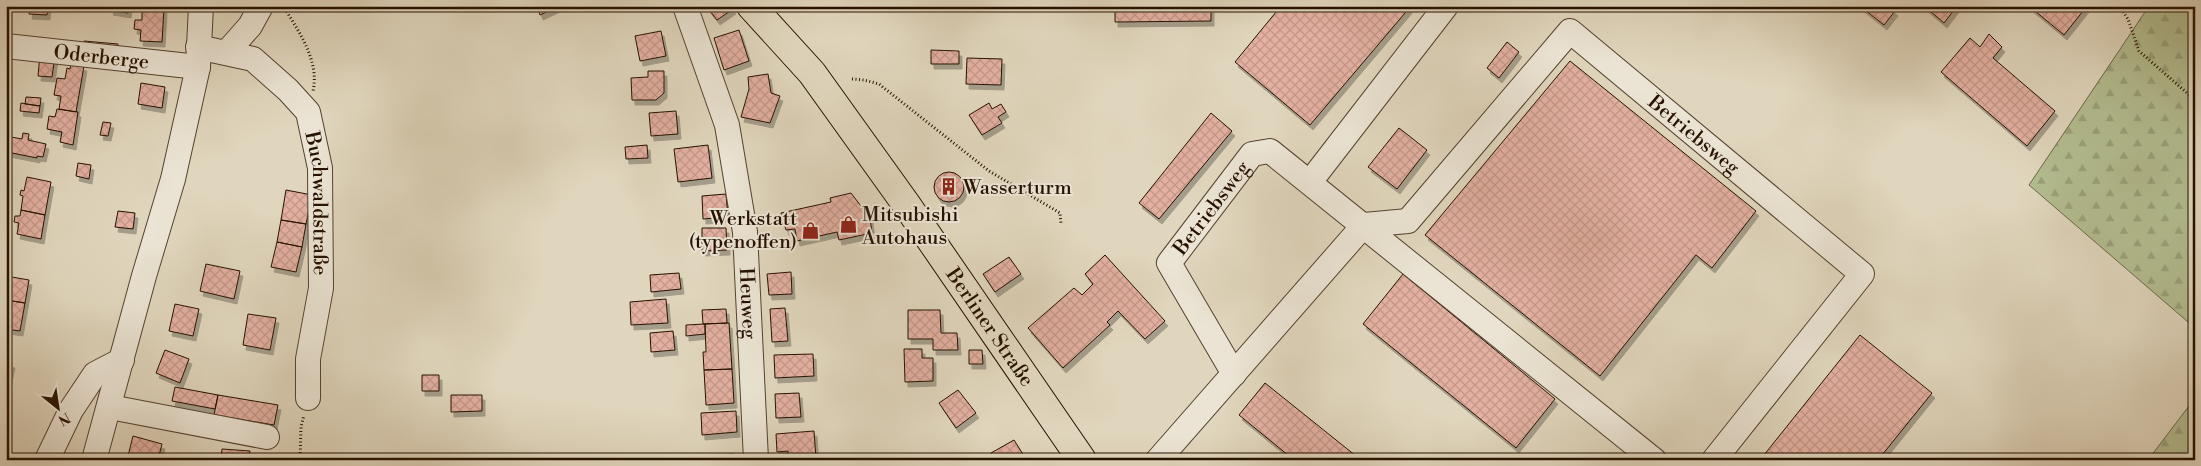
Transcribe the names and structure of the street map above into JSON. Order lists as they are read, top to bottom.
{
  "streets": {
    "main road": ["Berliner Straße"],
    "street": [
      "Oderberge",
      "Betriebsweg",
      "Buchwaldstraße",
      "Heuweg"
    ]
  },
  "crossings": [
    ["Oderberge", "Buchwaldstraße"]
  ],
  "places": {
    "building": ["Wasserturm"],
    "shop": ["Mitsubishi Autohaus", "Werkstatt (typenoffen)"]
  },
  "north": "bottom right"
}
